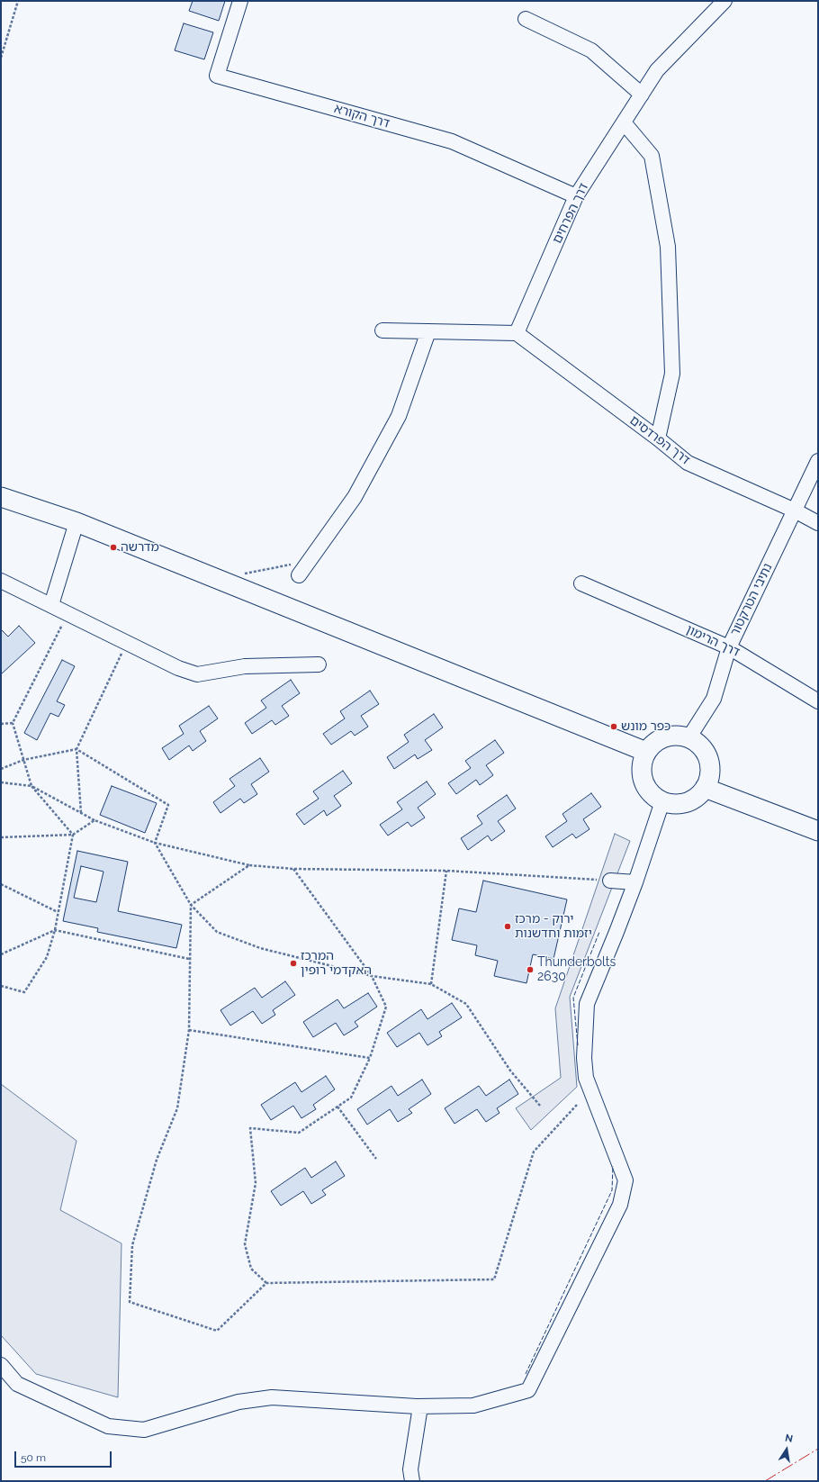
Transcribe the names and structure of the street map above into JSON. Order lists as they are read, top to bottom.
{
  "streets": {
    "street": [
      "דרך הקורא",
      "דרך הפרחים",
      "דרך הפרדסים",
      "נתיבי הטרקטור",
      "דרך הרימון"
    ]
  },
  "crossings": [
    ["דרך הקורא", "דרך הפרחים"],
    ["דרך הפרחים", "דרך הפרדסים"],
    ["דרך הפרדסים", "נתיבי הטרקטור"],
    ["נתיבי הטרקטור", "דרך הרימון"]
  ],
  "places": [
    "מדרשה",
    "כפר מונש",
    "ירוק - מרכז יזמות וחדשנות",
    "המרכז האקדמי רופין",
    "Thunderbolts 2630"
  ],
  "scale_bar": "50 m",
  "north": "top"
}
